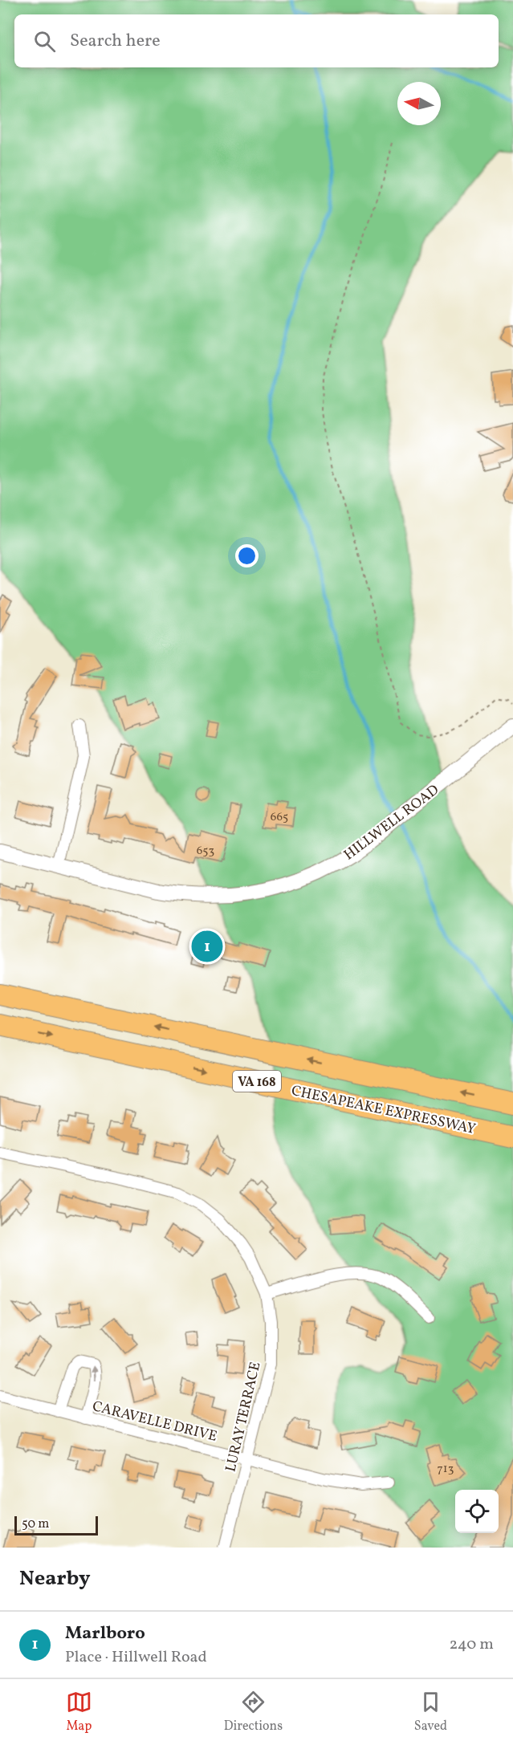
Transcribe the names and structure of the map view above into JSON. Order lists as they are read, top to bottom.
{
  "streets": {
    "highway": ["VA 168", "CHESAPEAKE EXPRESSWAY"],
    "street": ["HILLWELL ROAD", "LURAY TERRACE", "CARAVELLE DRIVE"]
  },
  "crossings": [
    ["LURAY TERRACE", "CARAVELLE DRIVE"]
  ],
  "house_numbers": ["665", "653", "713"],
  "scale_bar": "50 m",
  "north": "left",
  "page": {
    "search": "Search here",
    "pins": "1",
    "scale": "50 m",
    "heading": "Nearby",
    "list": [
      {
        "mark": "1",
        "name": "Marlboro",
        "note": "Place · Hillwell Road",
        "value": "240 m"
      }
    ],
    "nav": ["Map", "Directions", "Saved"]
  }
}
